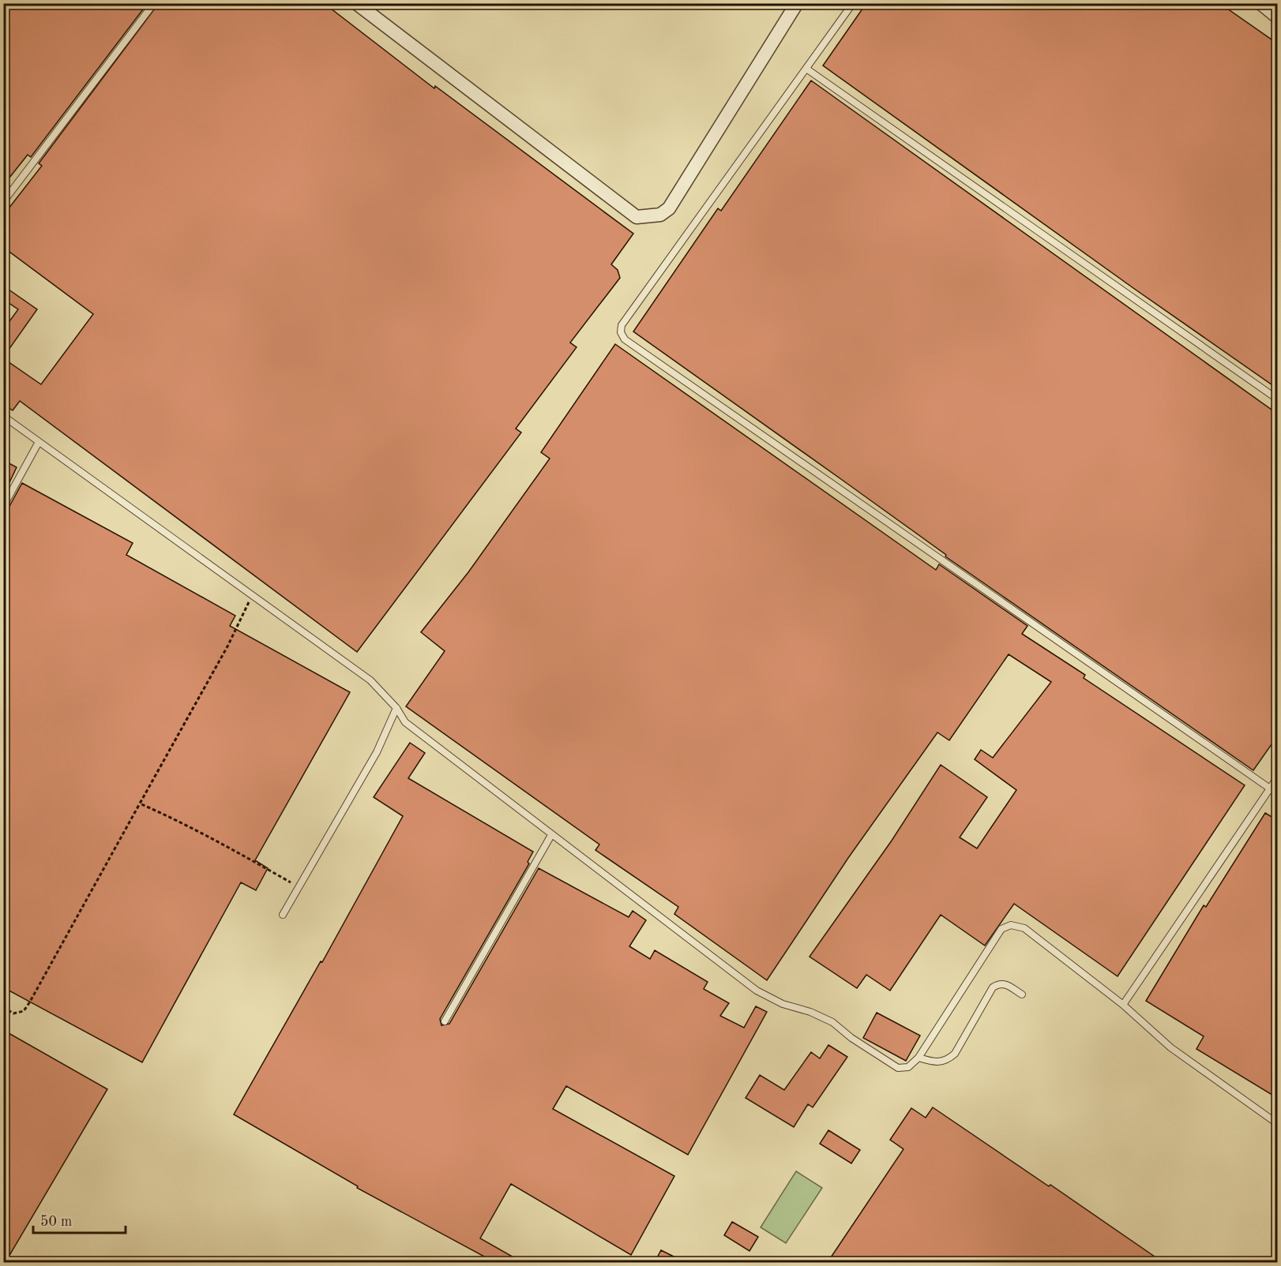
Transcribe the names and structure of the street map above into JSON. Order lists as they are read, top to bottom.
{
  "scale_bar": "50 m"
}
